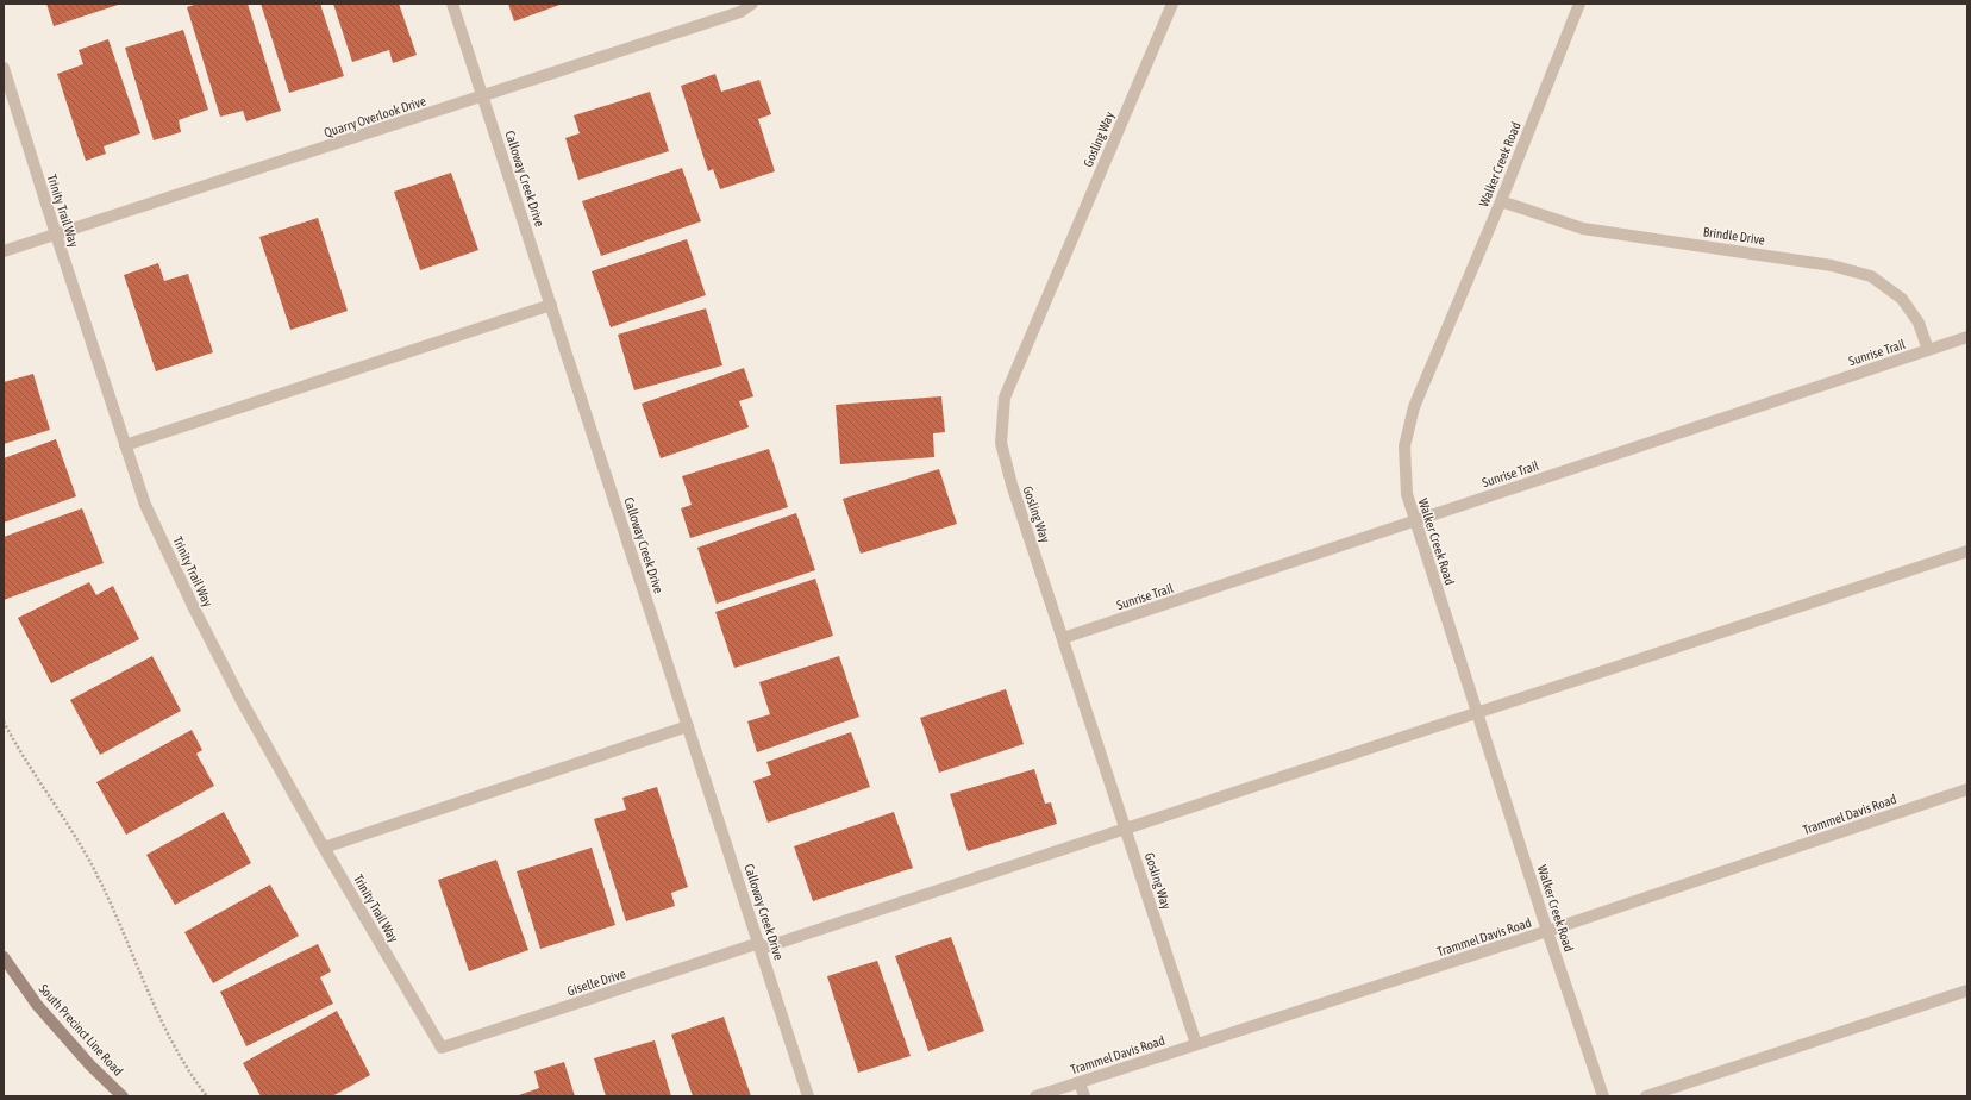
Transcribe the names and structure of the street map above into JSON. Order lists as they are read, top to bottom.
{
  "streets": {
    "main road": ["South Precinct Line Road"],
    "street": [
      "Quarry Overlook Drive",
      "Gosling Way",
      "Walker Creek Road",
      "Calloway Creek Drive",
      "Trinity Trail Way",
      "Brindle Drive",
      "Sunrise Trail",
      "Trammel Davis Road",
      "Giselle Drive"
    ]
  },
  "crossings": [
    ["Quarry Overlook Drive", "Calloway Creek Drive"],
    ["Quarry Overlook Drive", "Trinity Trail Way"],
    ["Gosling Way", "Sunrise Trail"],
    ["Gosling Way", "Trammel Davis Road"],
    ["Gosling Way", "Giselle Drive"],
    ["Walker Creek Road", "Brindle Drive"],
    ["Walker Creek Road", "Sunrise Trail"],
    ["Walker Creek Road", "Trammel Davis Road"],
    ["Walker Creek Road", "Giselle Drive"],
    ["Calloway Creek Drive", "Giselle Drive"],
    ["Trinity Trail Way", "Giselle Drive"],
    ["Brindle Drive", "Sunrise Trail"]
  ]
}
